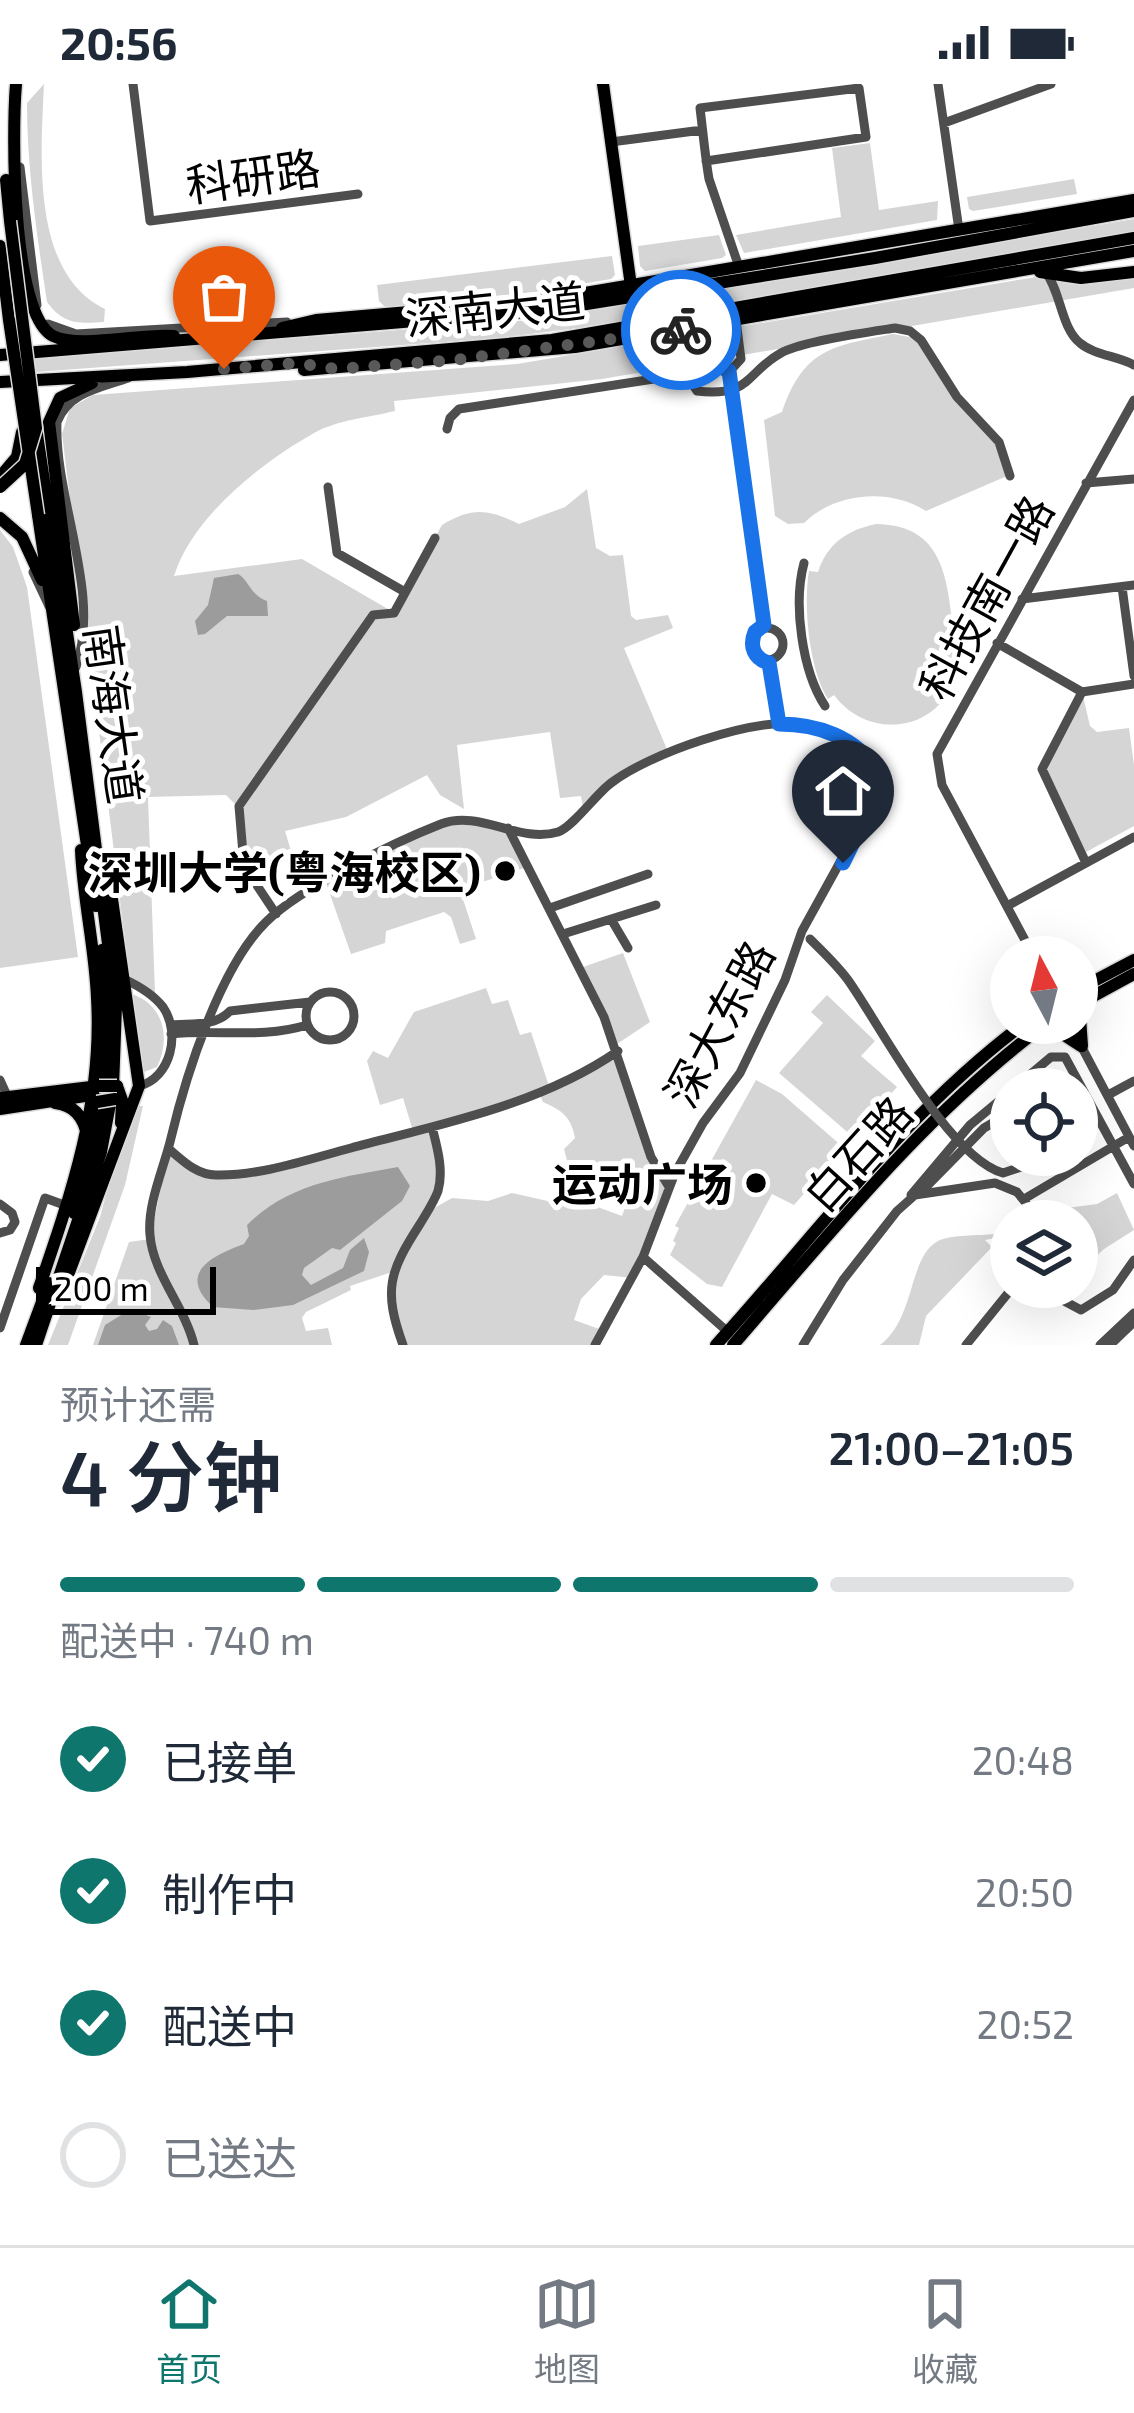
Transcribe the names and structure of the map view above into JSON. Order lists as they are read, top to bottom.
{
  "streets": {
    "main road": ["深南大道", "南海大道", "白石路"],
    "street": ["科研路", "科技南一路", "深大东路"]
  },
  "places": ["深圳大学(粤海校区)", "运动广场"],
  "scale_bar": "200 m",
  "north": "top",
  "page": {
    "status": "20:56",
    "scale": "200 m",
    "heading": ["4 分钟", "预计还需", "21:00–21:05"],
    "bar": "配送中 · 740 m",
    "list": [
      ["已接单", "20:48"],
      ["制作中", "20:50"],
      ["配送中", "20:52"],
      "已送达"
    ],
    "tabs": ["首页", "地图", "收藏"]
  }
}
